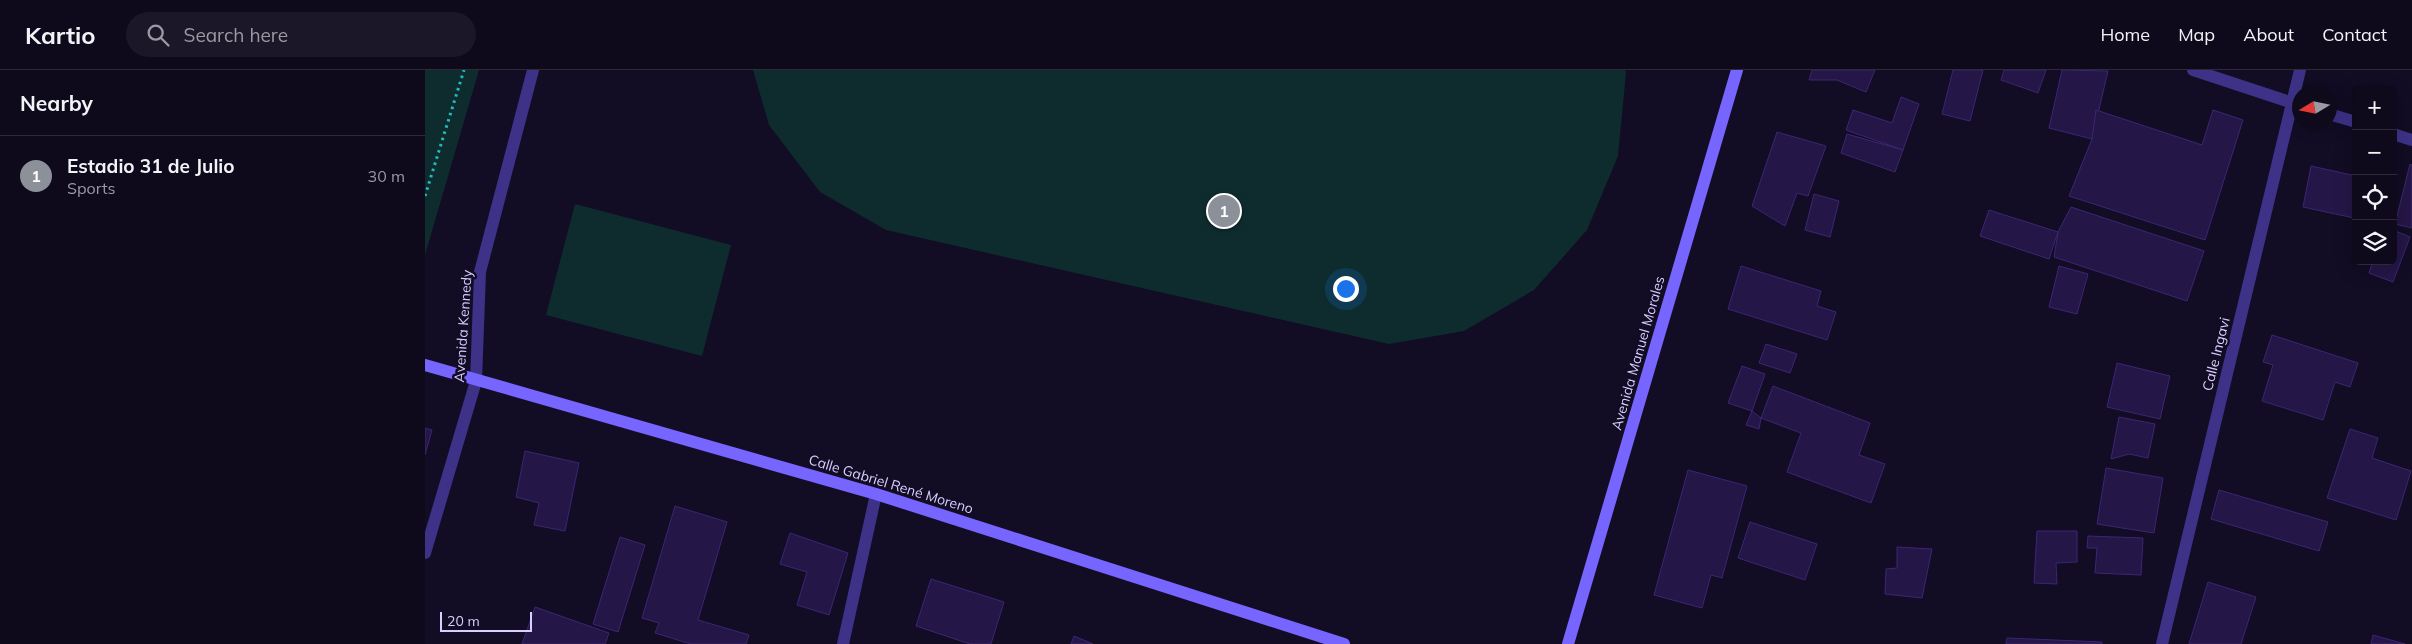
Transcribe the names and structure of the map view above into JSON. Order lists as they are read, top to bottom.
{
  "streets": {
    "street": [
      "Avenida Kennedy",
      "Avenida Manuel Morales",
      "Calle Ingavi",
      "Calle Gabriel René Moreno"
    ]
  },
  "crossings": [
    ["Avenida Kennedy", "Calle Gabriel René Moreno"]
  ],
  "scale_bar": "20 m",
  "north": "left",
  "page": {
    "header": "Kartio",
    "search": "Search here",
    "nav": [
      "Home",
      "Map",
      "About",
      "Contact"
    ],
    "heading": "Nearby",
    "map_buttons": ["+", "−"],
    "list": [
      {
        "mark": "1",
        "name": "Estadio 31 de Julio",
        "note": "Sports",
        "value": "30 m"
      }
    ],
    "pins": "1",
    "scale": "20 m"
  }
}
